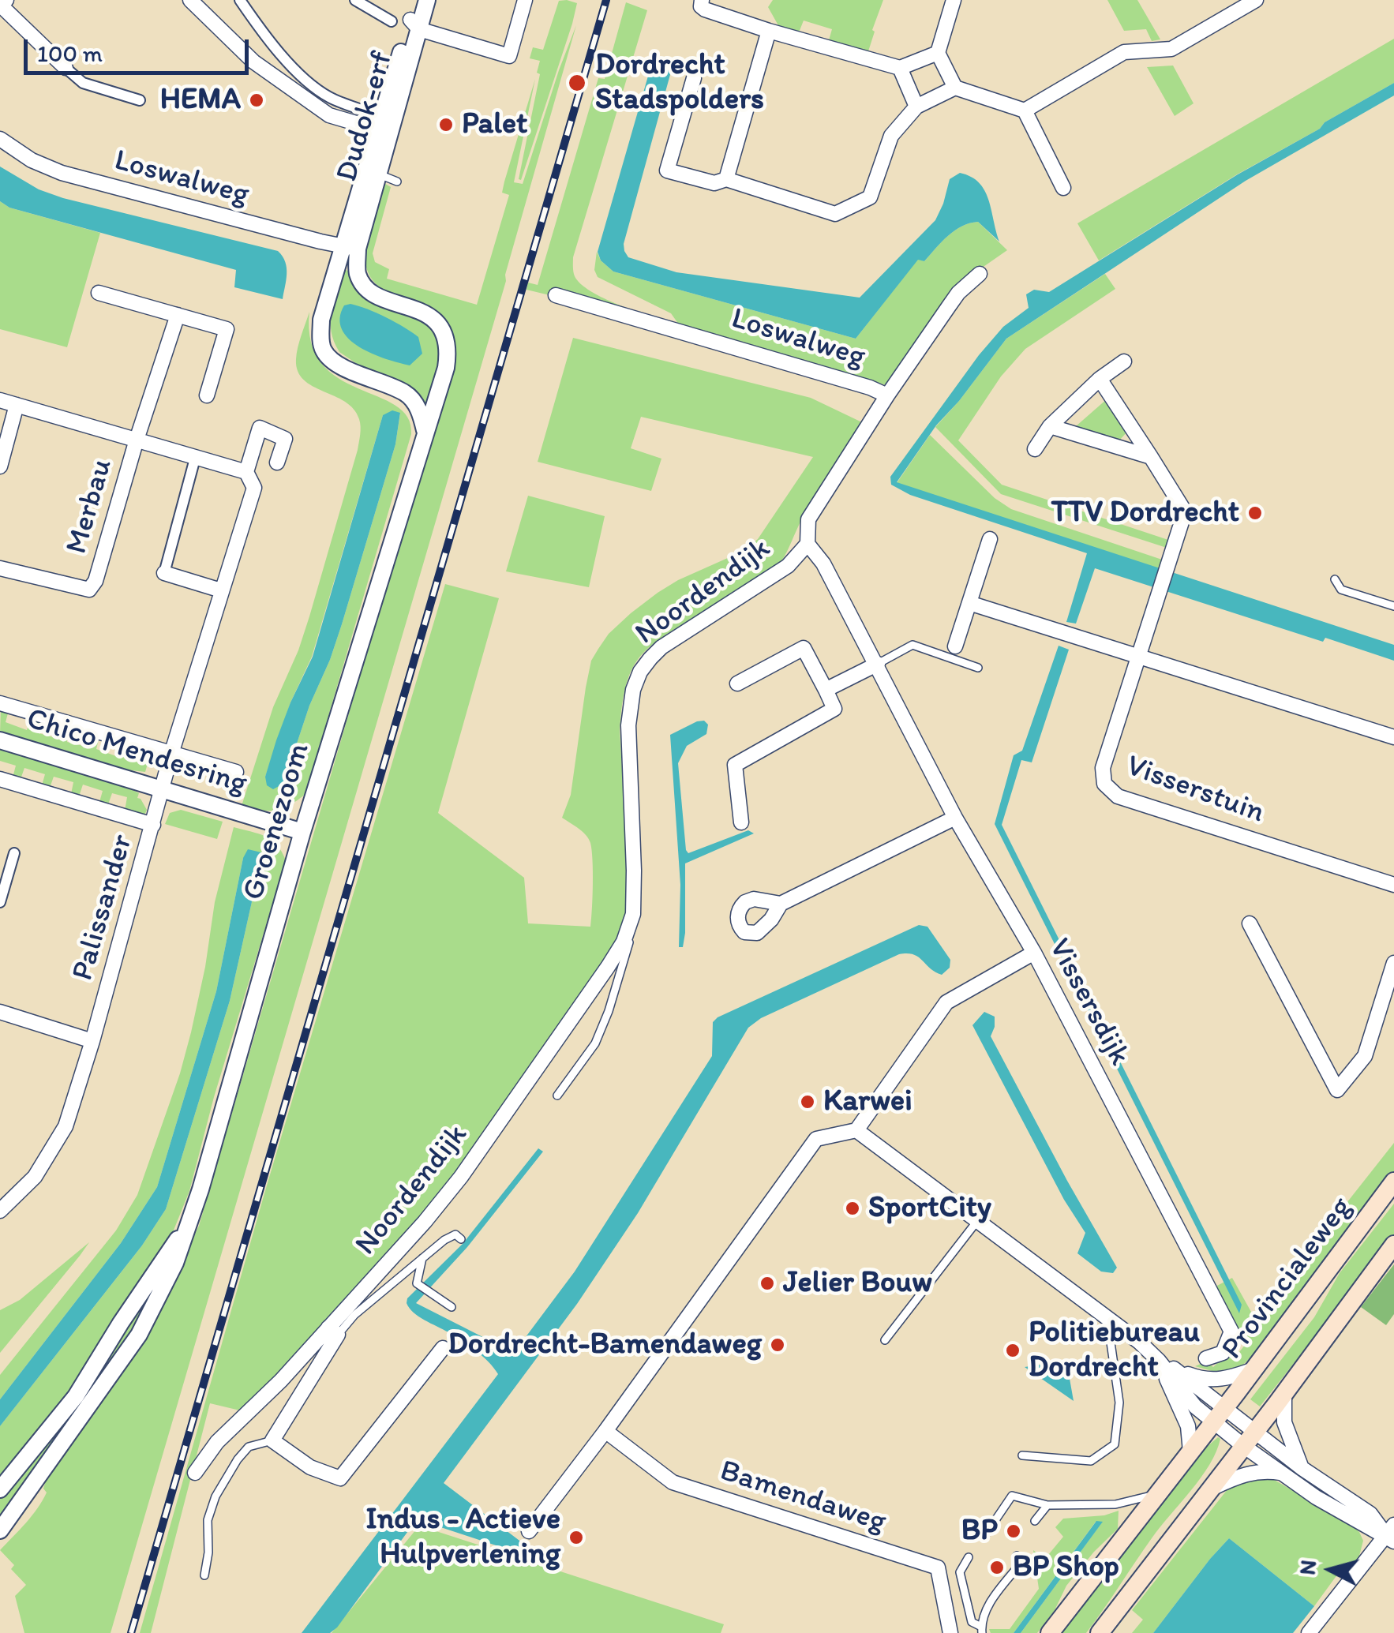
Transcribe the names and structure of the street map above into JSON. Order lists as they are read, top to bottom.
{
  "streets": {
    "main road": ["Provincialeweg"],
    "street": [
      "Dudok-erf",
      "Loswalweg",
      "Merbau",
      "Noordendijk",
      "Chico Mendesring",
      "Visserstuin",
      "Groenezoom",
      "Palissander",
      "Vissersdijk",
      "Bamendaweg"
    ]
  },
  "crossings": [
    ["Dudok-erf", "Loswalweg"],
    ["Dudok-erf", "Groenezoom"],
    ["Loswalweg", "Noordendijk"],
    ["Loswalweg", "Groenezoom"],
    ["Noordendijk", "Vissersdijk"],
    ["Chico Mendesring", "Groenezoom"],
    ["Chico Mendesring", "Palissander"]
  ],
  "places": [
    "Dordrecht Stadspolders",
    "HEMA",
    "Palet",
    "TTV Dordrecht",
    "Karwei",
    "SportCity",
    "Jelier Bouw",
    "Dordrecht-Bamendaweg",
    "Politiebureau Dordrecht",
    "BP",
    "Indus - Actieve Hulpverlening",
    "BP Shop"
  ],
  "scale_bar": "100 m",
  "north": "left"
}
